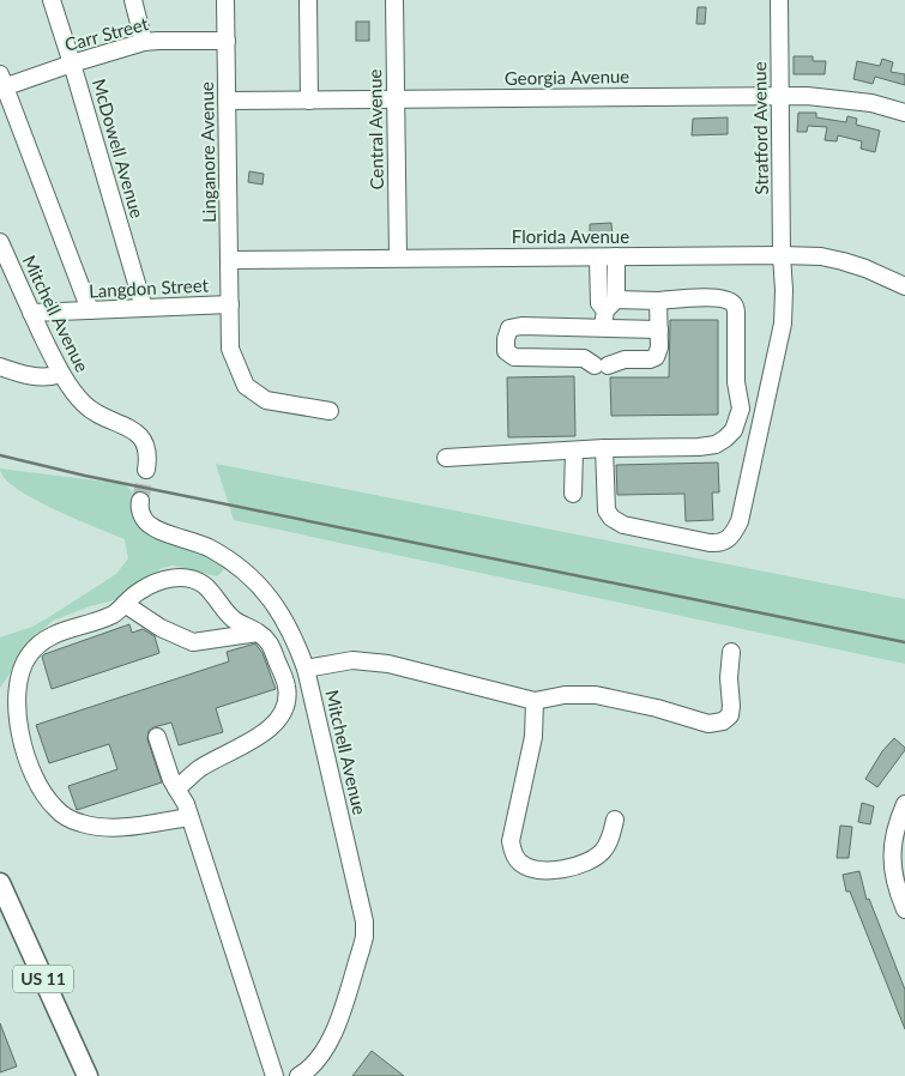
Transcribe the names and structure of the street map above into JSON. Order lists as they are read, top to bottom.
{
  "streets": {
    "main road": ["US 11"],
    "street": [
      "Carr Street",
      "Georgia Avenue",
      "Stratford Avenue",
      "Central Avenue",
      "McDowell Avenue",
      "Linganore Avenue",
      "Florida Avenue",
      "Langdon Street",
      "Mitchell Avenue"
    ]
  },
  "crossings": [
    ["Carr Street", "McDowell Avenue"],
    ["Carr Street", "Linganore Avenue"],
    ["Georgia Avenue", "Stratford Avenue"],
    ["Georgia Avenue", "Central Avenue"],
    ["Georgia Avenue", "Linganore Avenue"],
    ["Stratford Avenue", "Florida Avenue"],
    ["Central Avenue", "Florida Avenue"],
    ["McDowell Avenue", "Langdon Street"],
    ["Linganore Avenue", "Florida Avenue"],
    ["Linganore Avenue", "Langdon Street"],
    ["Langdon Street", "Mitchell Avenue"]
  ]
}
